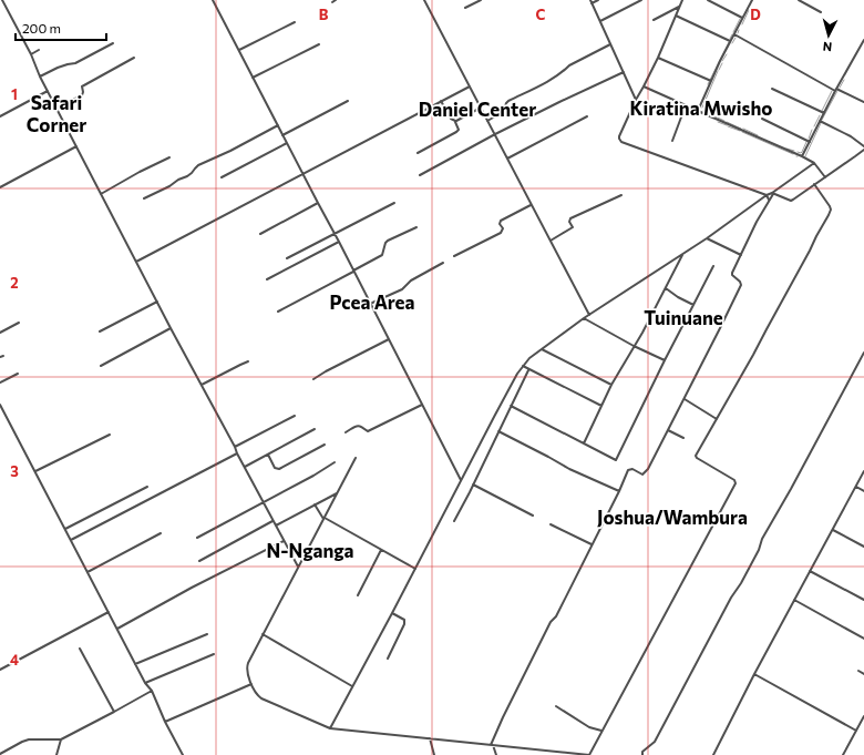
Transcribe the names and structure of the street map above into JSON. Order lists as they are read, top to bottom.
{
  "districts": [
    "Safari Corner",
    "Kiratina Mwisho",
    "Daniel Center",
    "Pcea Area",
    "Tuinuane",
    "Joshua/Wambura",
    "N-Nganga"
  ],
  "scale_bar": "200 m",
  "north": "bottom",
  "grid": {
    "columns": ["B", "C", "D"],
    "rows": [
      "1",
      "2",
      "3",
      "4"
    ]
  }
}
